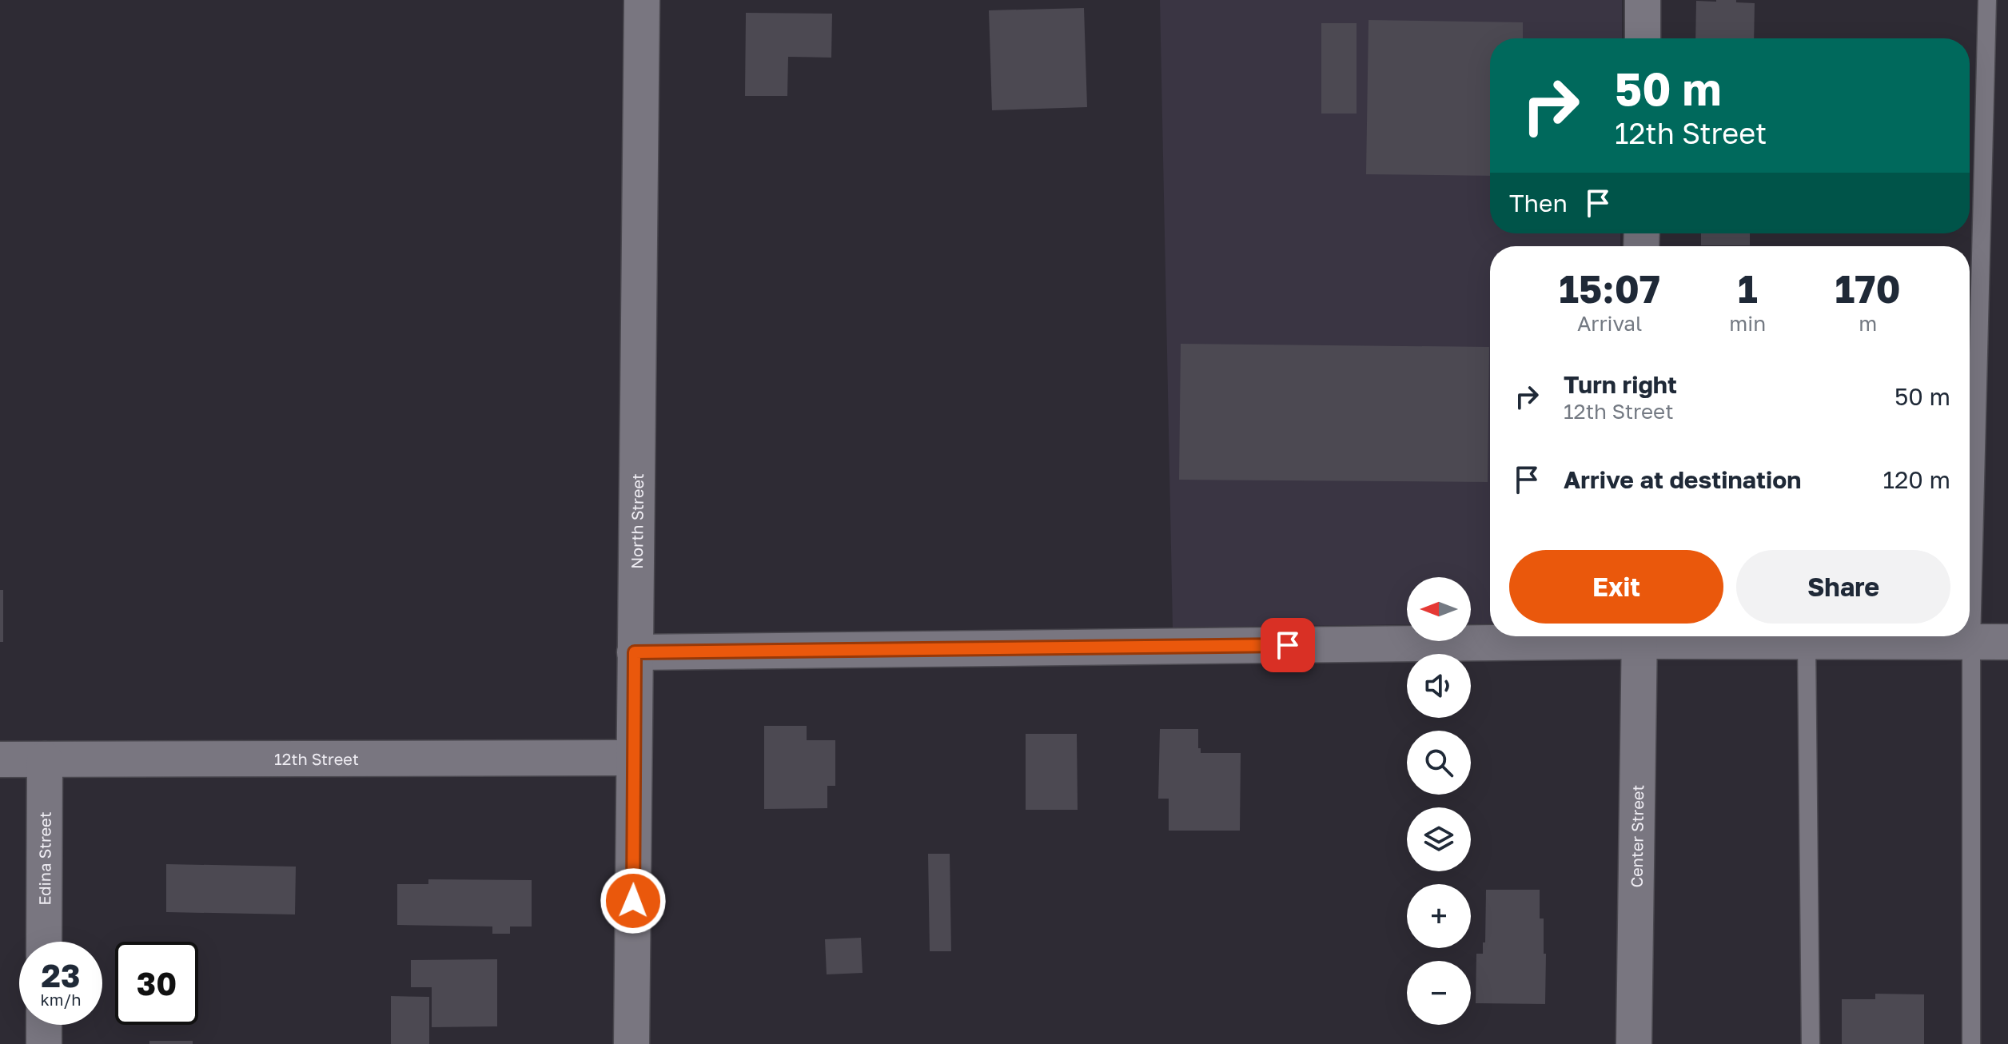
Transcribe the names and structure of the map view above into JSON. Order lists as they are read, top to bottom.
{
  "streets": {
    "street": [
      "North Street",
      "12th Street",
      "Center Street",
      "Edina Street"
    ]
  },
  "crossings": [
    ["North Street", "12th Street"],
    ["12th Street", "Edina Street"]
  ],
  "north": "left",
  "page": {
    "turn": ["50 m", "12th Street"],
    "then": "Then",
    "eta": [
      "15:07",
      "Arrival",
      "1",
      "min",
      "170",
      "m"
    ],
    "list": [
      {
        "name": "Turn right",
        "note": "12th Street",
        "value": "50 m"
      },
      {
        "name": "Arrive at destination",
        "value": "120 m"
      }
    ],
    "buttons": ["Exit", "Share"],
    "map_buttons": ["+", "−"],
    "speed": "23 km/h",
    "limit": "30"
  }
}
